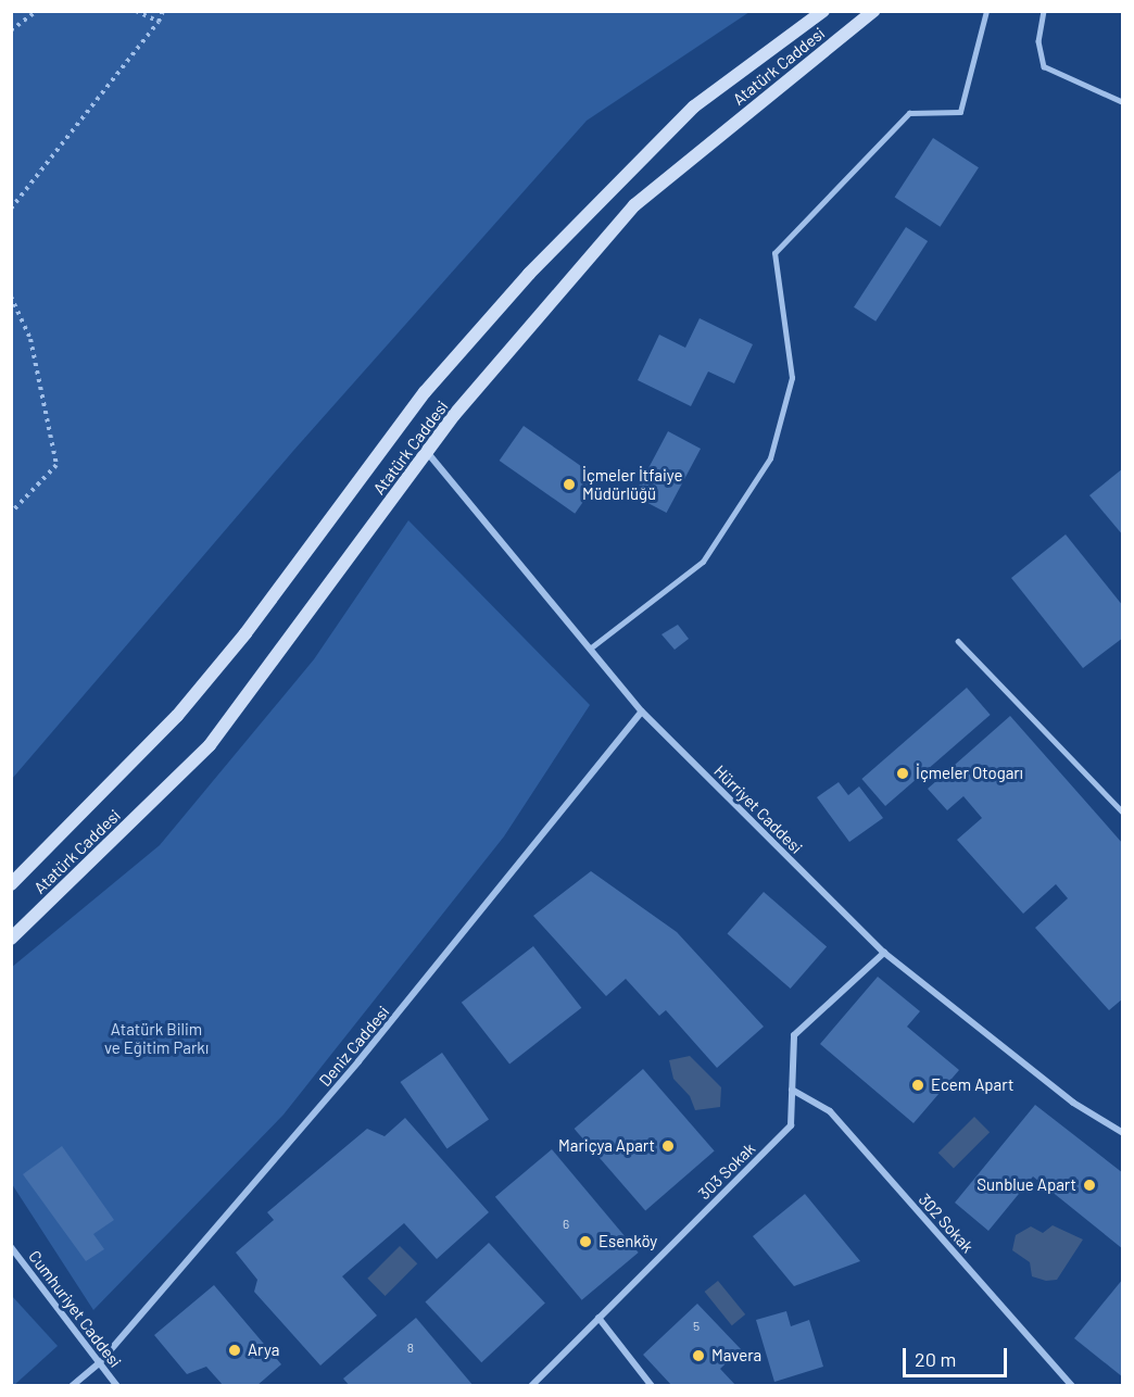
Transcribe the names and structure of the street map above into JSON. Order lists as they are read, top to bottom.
{
  "streets": {
    "street": [
      "Atatürk Caddesi",
      "Hürriyet Caddesi",
      "Deniz Caddesi",
      "303 Sokak",
      "302 Sokak",
      "Cumhuriyet Caddesi"
    ]
  },
  "crossings": [
    ["Atatürk Caddesi", "Hürriyet Caddesi"],
    ["Hürriyet Caddesi", "Deniz Caddesi"],
    ["Hürriyet Caddesi", "303 Sokak"],
    ["Deniz Caddesi", "Cumhuriyet Caddesi"],
    ["303 Sokak", "302 Sokak"]
  ],
  "parks": ["Atatürk Bilim ve Eğitim Parkı"],
  "places": [
    "İçmeler İtfaiye Müdürlüğü",
    "İçmeler Otogarı",
    "Ecem Apart",
    "Mariçya Apart",
    "Sunblue Apart",
    "Esenköy",
    "Arya",
    "Mavera"
  ],
  "house_numbers": ["6", "5", "8"],
  "scale_bar": "20 m"
}
